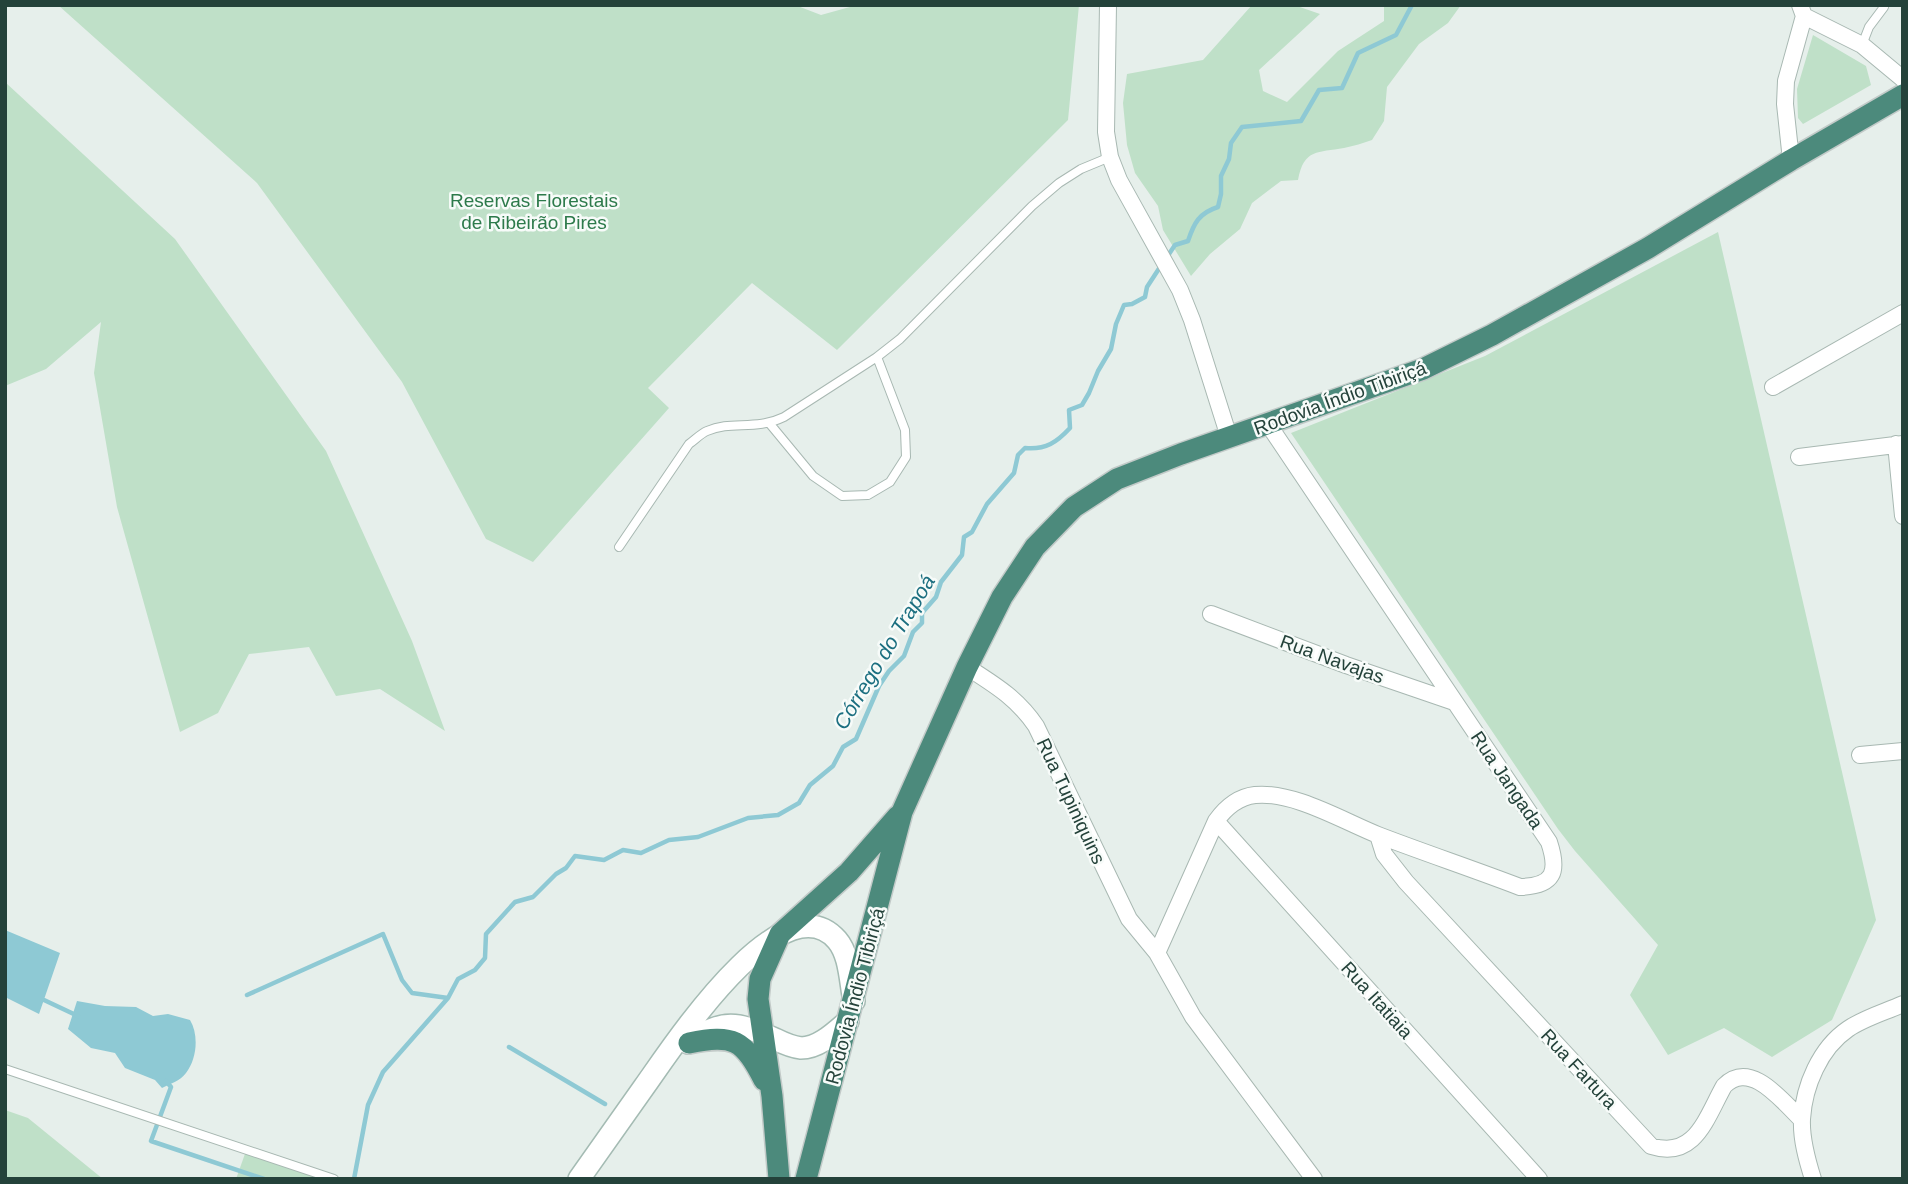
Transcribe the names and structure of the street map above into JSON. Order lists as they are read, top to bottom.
{
  "streets": {
    "highway": ["Rodovia Índio Tibiriçá"],
    "street": [
      "Rua Navajas",
      "Rua Jangada",
      "Rua Tupiniquins",
      "Rua Itatiaia",
      "Rua Fartura"
    ]
  },
  "crossings": [
    ["Rodovia Índio Tibiriçá", "Rua Jangada"],
    ["Rodovia Índio Tibiriçá", "Rua Tupiniquins"],
    ["Rua Navajas", "Rua Jangada"],
    ["Rua Jangada", "Rua Itatiaia"],
    ["Rua Jangada", "Rua Fartura"]
  ],
  "water": ["Córrego do Trapoá"],
  "parks": ["Reservas Florestais de Ribeirão Pires"]
}
